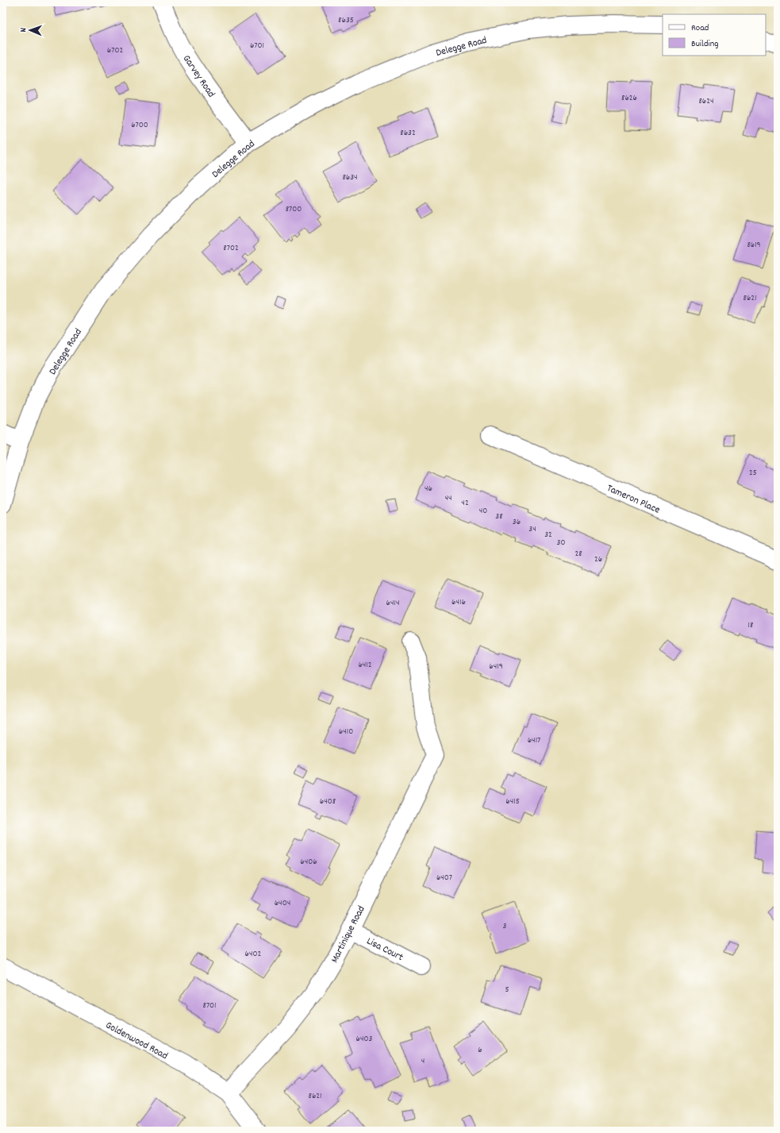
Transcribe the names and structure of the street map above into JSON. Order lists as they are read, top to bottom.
{
  "streets": {
    "street": [
      "Delegge Road",
      "Garvey Road",
      "Tameron Place",
      "Martinique Road",
      "Lisa Court",
      "Goldenwood Road"
    ]
  },
  "crossings": [
    ["Delegge Road", "Garvey Road"],
    ["Martinique Road", "Lisa Court"],
    ["Martinique Road", "Goldenwood Road"]
  ],
  "house_numbers": [
    "8635",
    "6701",
    "6702",
    "8626",
    "8624",
    "6700",
    "8632",
    "8634",
    "8700",
    "8619",
    "8702",
    "8621",
    "25",
    "46",
    "44",
    "42",
    "40",
    "38",
    "36",
    "34",
    "32",
    "30",
    "28",
    "26",
    "6416",
    "6414",
    "18",
    "6412",
    "6419",
    "6410",
    "6417",
    "6408",
    "6415",
    "6406",
    "6407",
    "6404",
    "3",
    "6402",
    "5",
    "8701",
    "6403",
    "6",
    "4",
    "8621"
  ],
  "legend": ["Road", "Building"],
  "north": "left"
}
